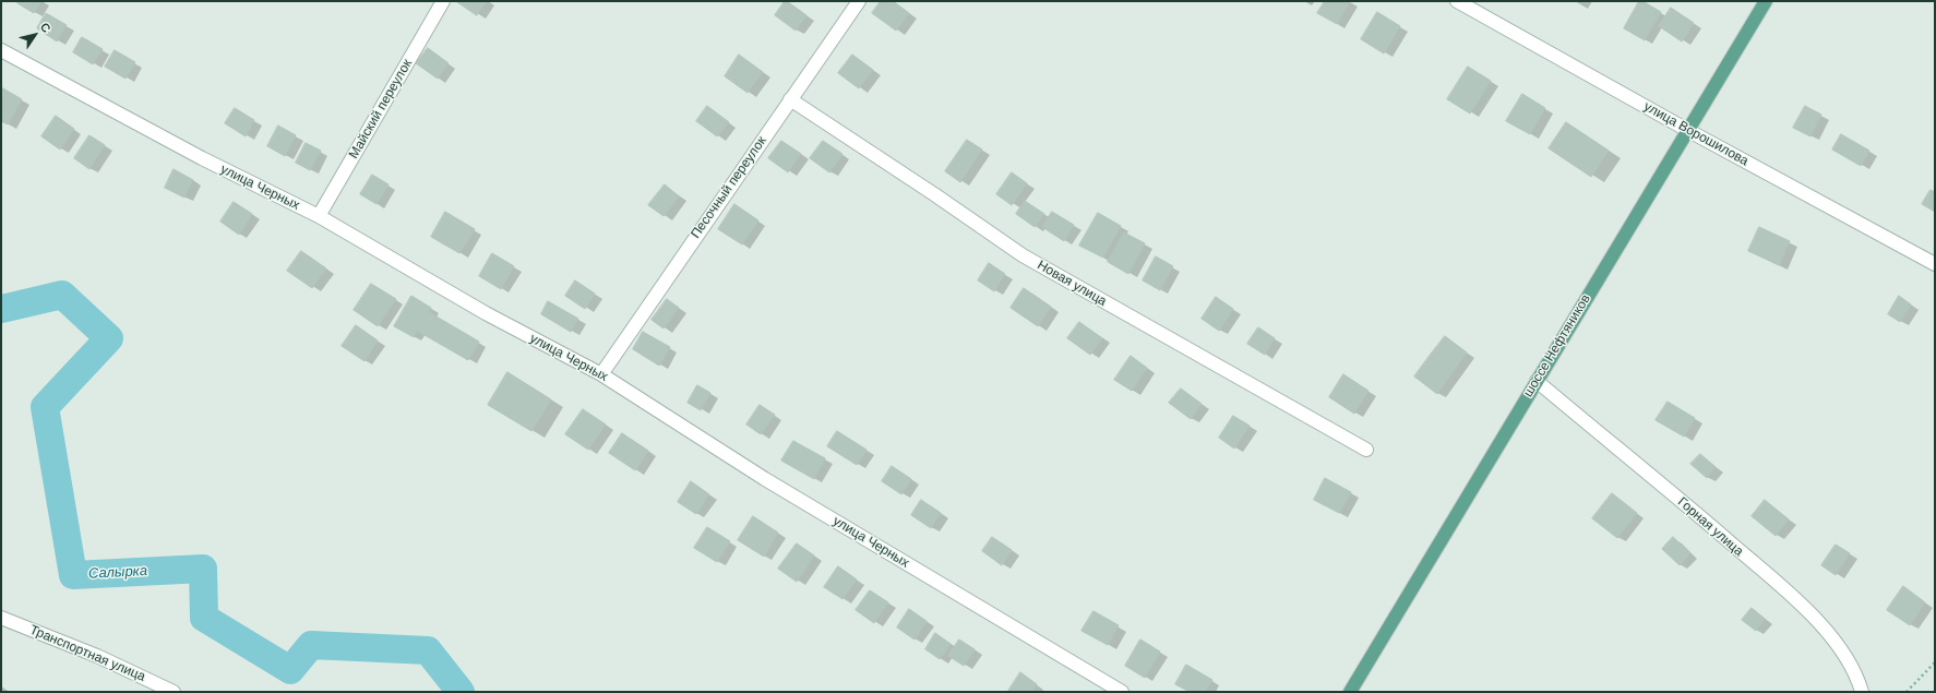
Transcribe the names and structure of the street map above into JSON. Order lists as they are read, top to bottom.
{
  "streets": {
    "main road": ["шоссе Нефтяников"],
    "street": [
      "Майский переулок",
      "улица Ворошилова",
      "улица Черных",
      "Песочный переулок",
      "Новая улица",
      "Горная улица",
      "Транспортная улица"
    ]
  },
  "crossings": [
    ["Майский переулок", "улица Черных"],
    ["улица Ворошилова", "шоссе Нефтяников"],
    ["улица Черных", "Песочный переулок"],
    ["Песочный переулок", "Новая улица"],
    ["шоссе Нефтяников", "Горная улица"]
  ],
  "water": ["Салырка"],
  "north": "top right"
}
